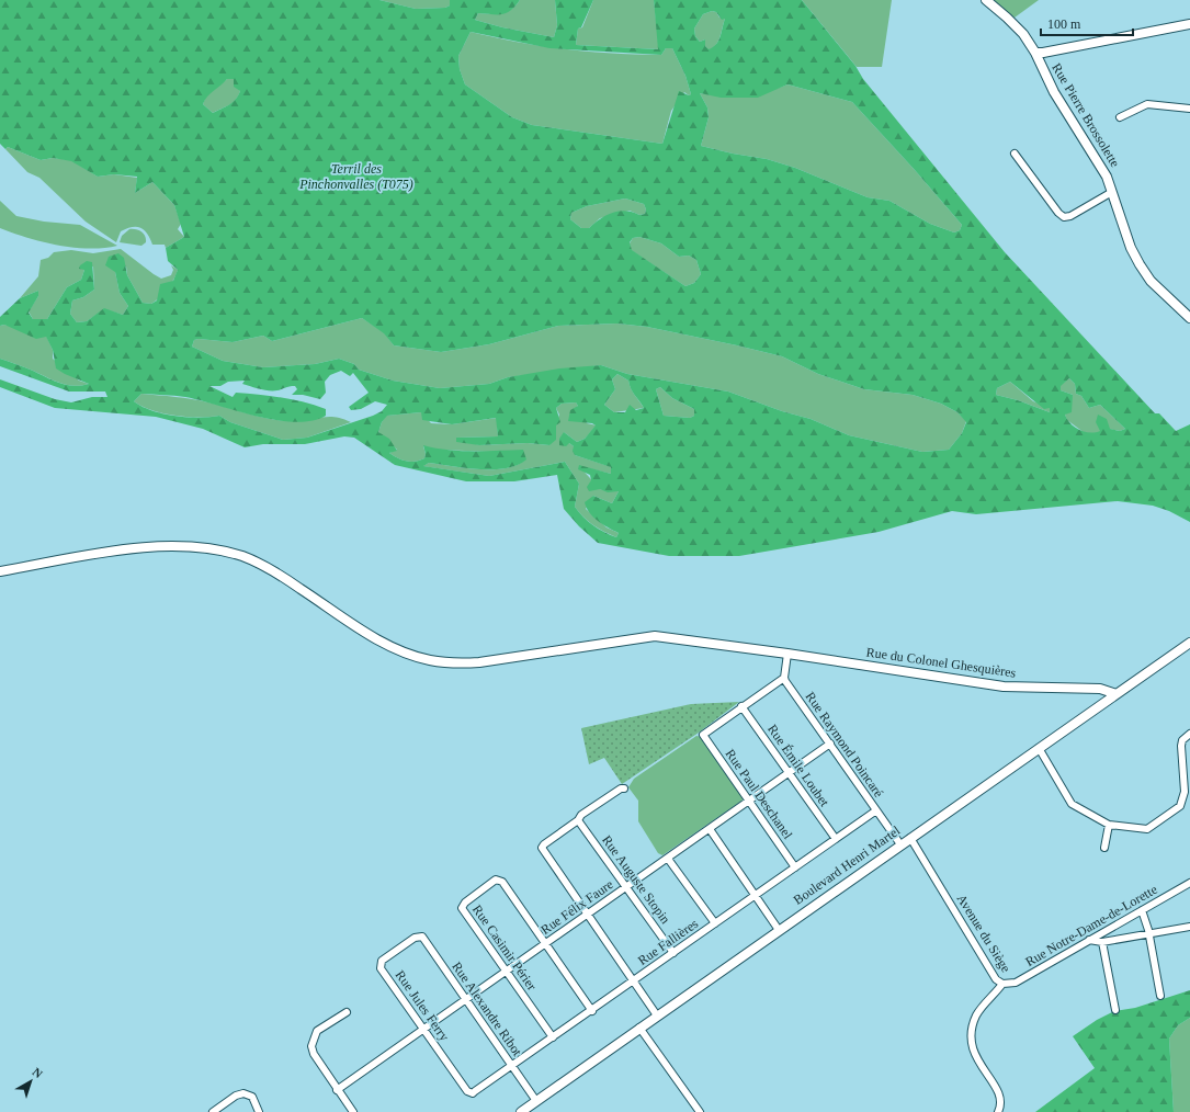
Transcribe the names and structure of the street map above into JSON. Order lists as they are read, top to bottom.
{
  "streets": {
    "street": [
      "Rue Pierre Brossolette",
      "Rue du Colonel Ghesquières",
      "Rue Raymond Poincaré",
      "Rue Émile Loubet",
      "Rue Paul Deschanel",
      "Boulevard Henri Martel",
      "Rue Auguste Stopin",
      "Rue Félix Faure",
      "Rue Notre-Dame-de-Lorette",
      "Avenue du Siège",
      "Rue Fallières",
      "Rue Casimir Périer",
      "Rue Jules Ferry",
      "Rue Alexandre Ribot"
    ]
  },
  "crossings": [
    ["Rue du Colonel Ghesquières", "Boulevard Henri Martel"],
    ["Rue Raymond Poincaré", "Boulevard Henri Martel"],
    ["Rue Raymond Poincaré", "Rue Félix Faure"],
    ["Rue Raymond Poincaré", "Rue Fallières"],
    ["Rue Émile Loubet", "Rue Paul Deschanel"],
    ["Rue Émile Loubet", "Rue Félix Faure"],
    ["Rue Émile Loubet", "Rue Fallières"],
    ["Rue Paul Deschanel", "Rue Félix Faure"],
    ["Rue Paul Deschanel", "Rue Fallières"],
    ["Boulevard Henri Martel", "Avenue du Siège"],
    ["Boulevard Henri Martel", "Rue Alexandre Ribot"],
    ["Rue Auguste Stopin", "Rue Félix Faure"],
    ["Rue Auguste Stopin", "Rue Fallières"],
    ["Rue Félix Faure", "Rue Casimir Périer"],
    ["Rue Félix Faure", "Rue Jules Ferry"],
    ["Rue Félix Faure", "Rue Alexandre Ribot"],
    ["Rue Notre-Dame-de-Lorette", "Avenue du Siège"],
    ["Rue Fallières", "Rue Casimir Périer"],
    ["Rue Fallières", "Rue Jules Ferry"],
    ["Rue Fallières", "Rue Alexandre Ribot"],
    ["Rue Jules Ferry", "Rue Alexandre Ribot"]
  ],
  "parks": ["Terril des Pinchonvalles (T075)"],
  "scale_bar": "100 m",
  "north": "top right"
}
